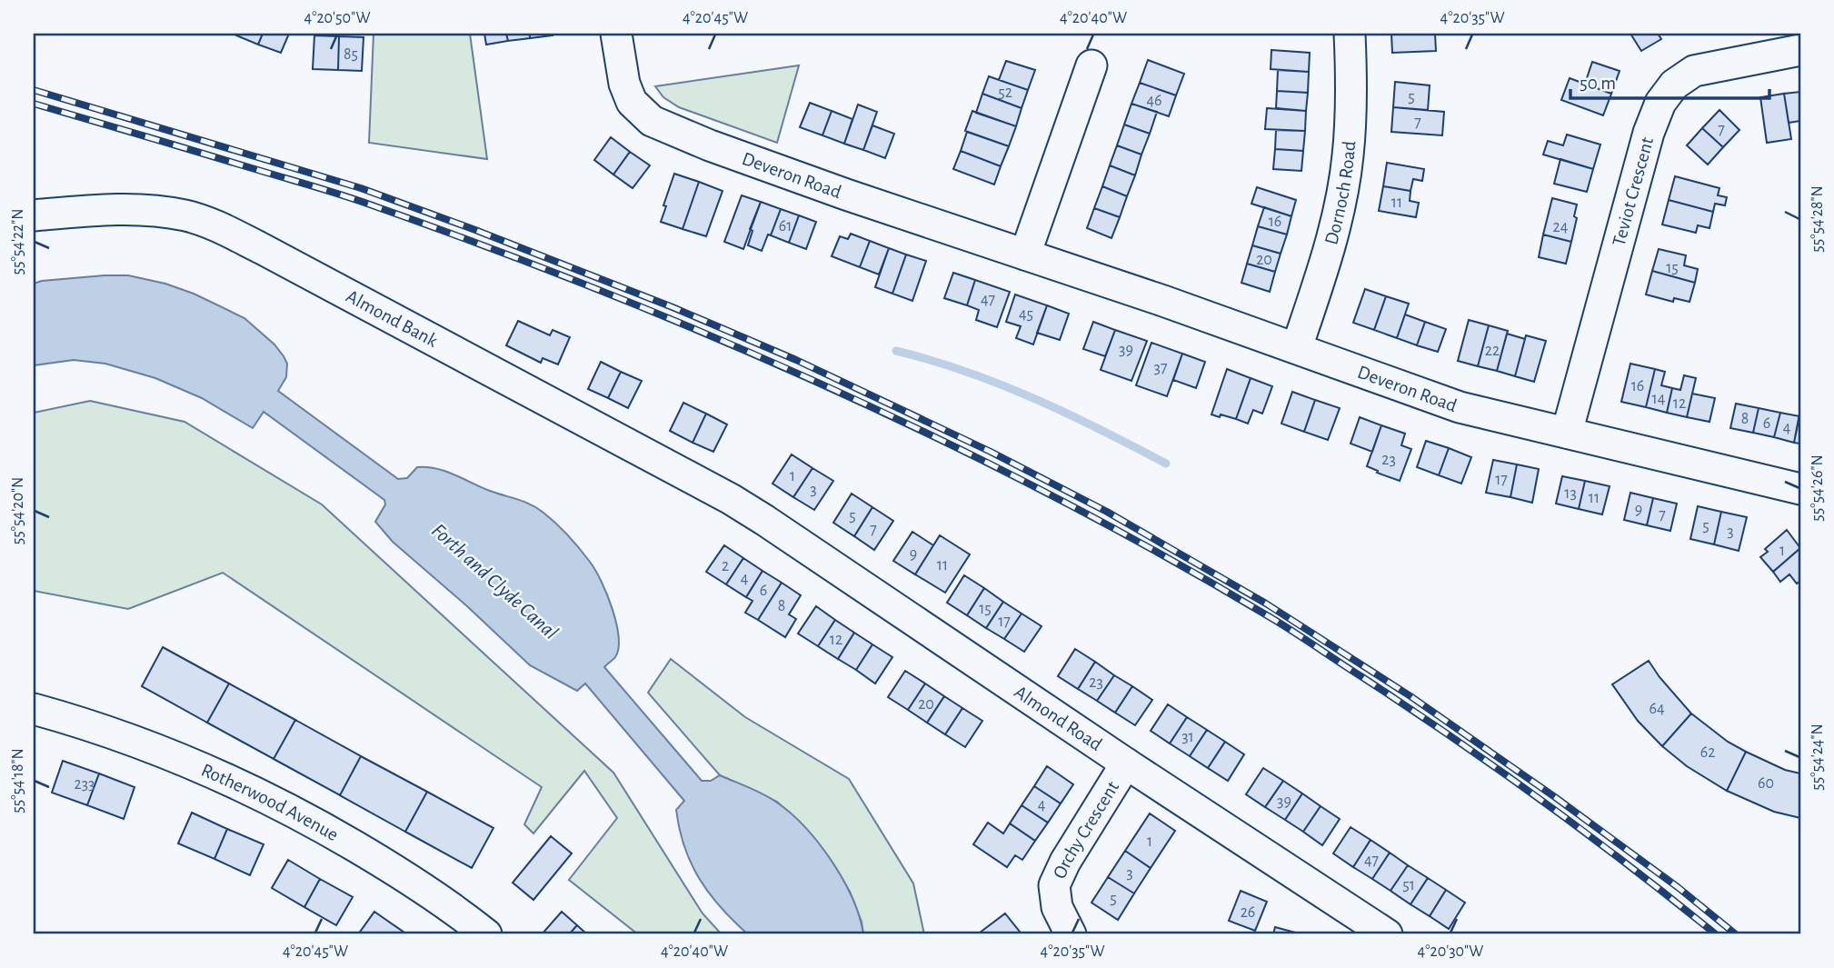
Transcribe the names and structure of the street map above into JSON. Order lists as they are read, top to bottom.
{
  "streets": {
    "street": [
      "Deveron Road",
      "Dornoch Road",
      "Teviot Crescent",
      "Almond Bank",
      "Almond Road",
      "Rotherwood Avenue",
      "Orchy Crescent"
    ]
  },
  "crossings": [
    ["Deveron Road", "Dornoch Road"],
    ["Deveron Road", "Teviot Crescent"],
    ["Almond Bank", "Almond Road"],
    ["Almond Road", "Orchy Crescent"]
  ],
  "water": ["Forth and Clyde Canal"],
  "house_numbers": [
    "85",
    "52",
    "5",
    "46",
    "7",
    "7",
    "11",
    "16",
    "61",
    "24",
    "20",
    "15",
    "47",
    "45",
    "39",
    "22",
    "37",
    "16",
    "14",
    "12",
    "8",
    "6",
    "4",
    "23",
    "1",
    "17",
    "3",
    "13",
    "11",
    "9",
    "7",
    "5",
    "5",
    "7",
    "3",
    "1",
    "9",
    "11",
    "2",
    "4",
    "6",
    "8",
    "15",
    "17",
    "12",
    "23",
    "20",
    "64",
    "31",
    "62",
    "60",
    "233",
    "39",
    "4",
    "1",
    "47",
    "3",
    "51",
    "5",
    "26"
  ],
  "scale_bar": "50 m",
  "coordinates": [
    "4°20'50\"W",
    "4°20'45\"W",
    "4°20'40\"W",
    "4°20'35\"W",
    "55°54'28\"N",
    "55°54'22\"N",
    "55°54'26\"N",
    "55°54'20\"N",
    "55°54'24\"N",
    "55°54'18\"N",
    "4°20'30\"W"
  ]
}
